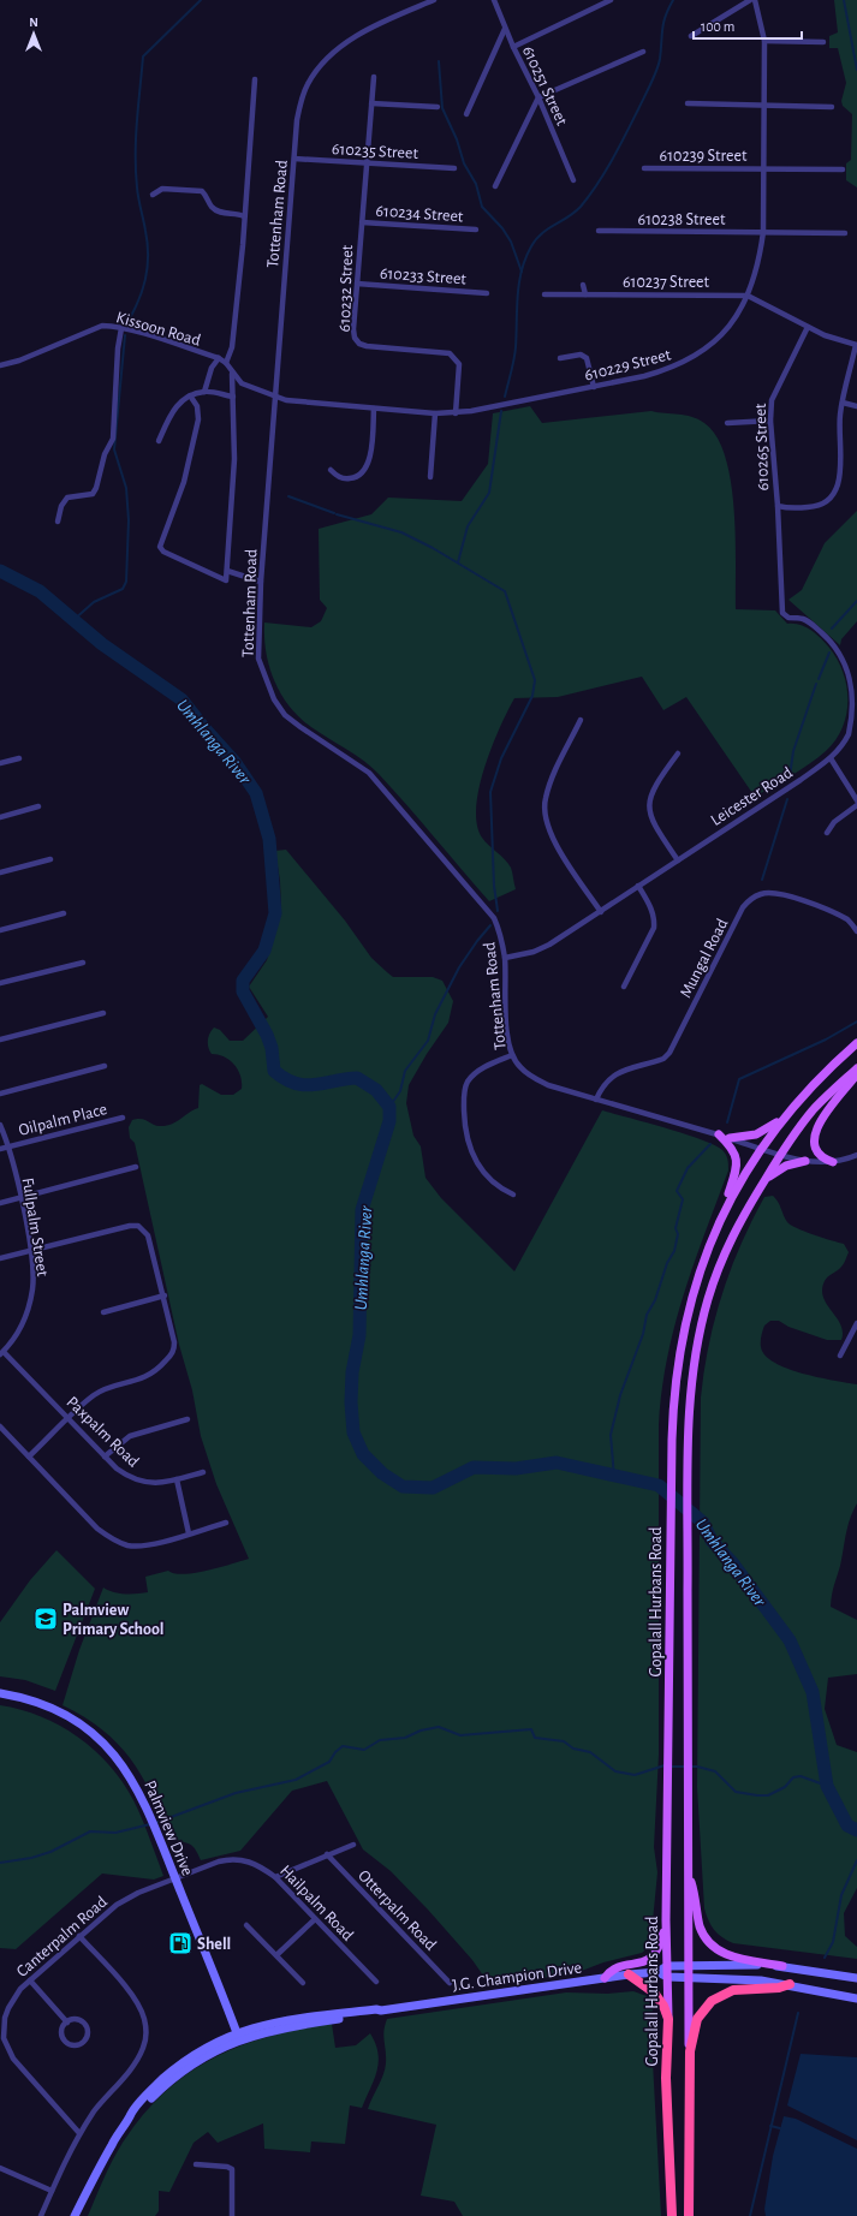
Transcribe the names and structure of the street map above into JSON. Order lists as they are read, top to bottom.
{
  "streets": {
    "highway": ["Gopalall Hurbans Road"],
    "street": [
      "610251 Street",
      "610235 Street",
      "610239 Street",
      "610234 Street",
      "Tottenham Road",
      "610238 Street",
      "610233 Street",
      "610237 Street",
      "610232 Street",
      "Kissoon Road",
      "610229 Street",
      "610265 Street",
      "Leicester Road",
      "Mungal Road",
      "Oilpalm Place",
      "Fullpalm Street",
      "Paxpalm Road",
      "Palmview Drive",
      "Hailpalm Road",
      "Otterpalm Road",
      "Canterpalm Road",
      "J.G. Champion Drive"
    ]
  },
  "crossings": [
    ["610235 Street", "Tottenham Road"],
    ["610235 Street", "610232 Street"],
    ["610239 Street", "610229 Street"],
    ["610234 Street", "610232 Street"],
    ["Tottenham Road", "Kissoon Road"],
    ["Tottenham Road", "610229 Street"],
    ["Tottenham Road", "Leicester Road"],
    ["Tottenham Road", "Mungal Road"],
    ["Tottenham Road", "Gopalall Hurbans Road"],
    ["610238 Street", "610229 Street"],
    ["610233 Street", "610232 Street"],
    ["610237 Street", "610229 Street"],
    ["610232 Street", "610229 Street"],
    ["Kissoon Road", "610229 Street"],
    ["610265 Street", "Leicester Road"],
    ["Oilpalm Place", "Fullpalm Street"],
    ["Fullpalm Street", "Paxpalm Road"],
    ["Gopalall Hurbans Road", "J.G. Champion Drive"],
    ["Palmview Drive", "Hailpalm Road"],
    ["Palmview Drive", "Canterpalm Road"],
    ["Palmview Drive", "J.G. Champion Drive"],
    ["Hailpalm Road", "Canterpalm Road"]
  ],
  "water": ["Umhlanga River"],
  "places": {
    "school or university": ["Palmview Primary School"],
    "fuel station": ["Shell"]
  },
  "scale_bar": "100 m",
  "north": "top"
}
